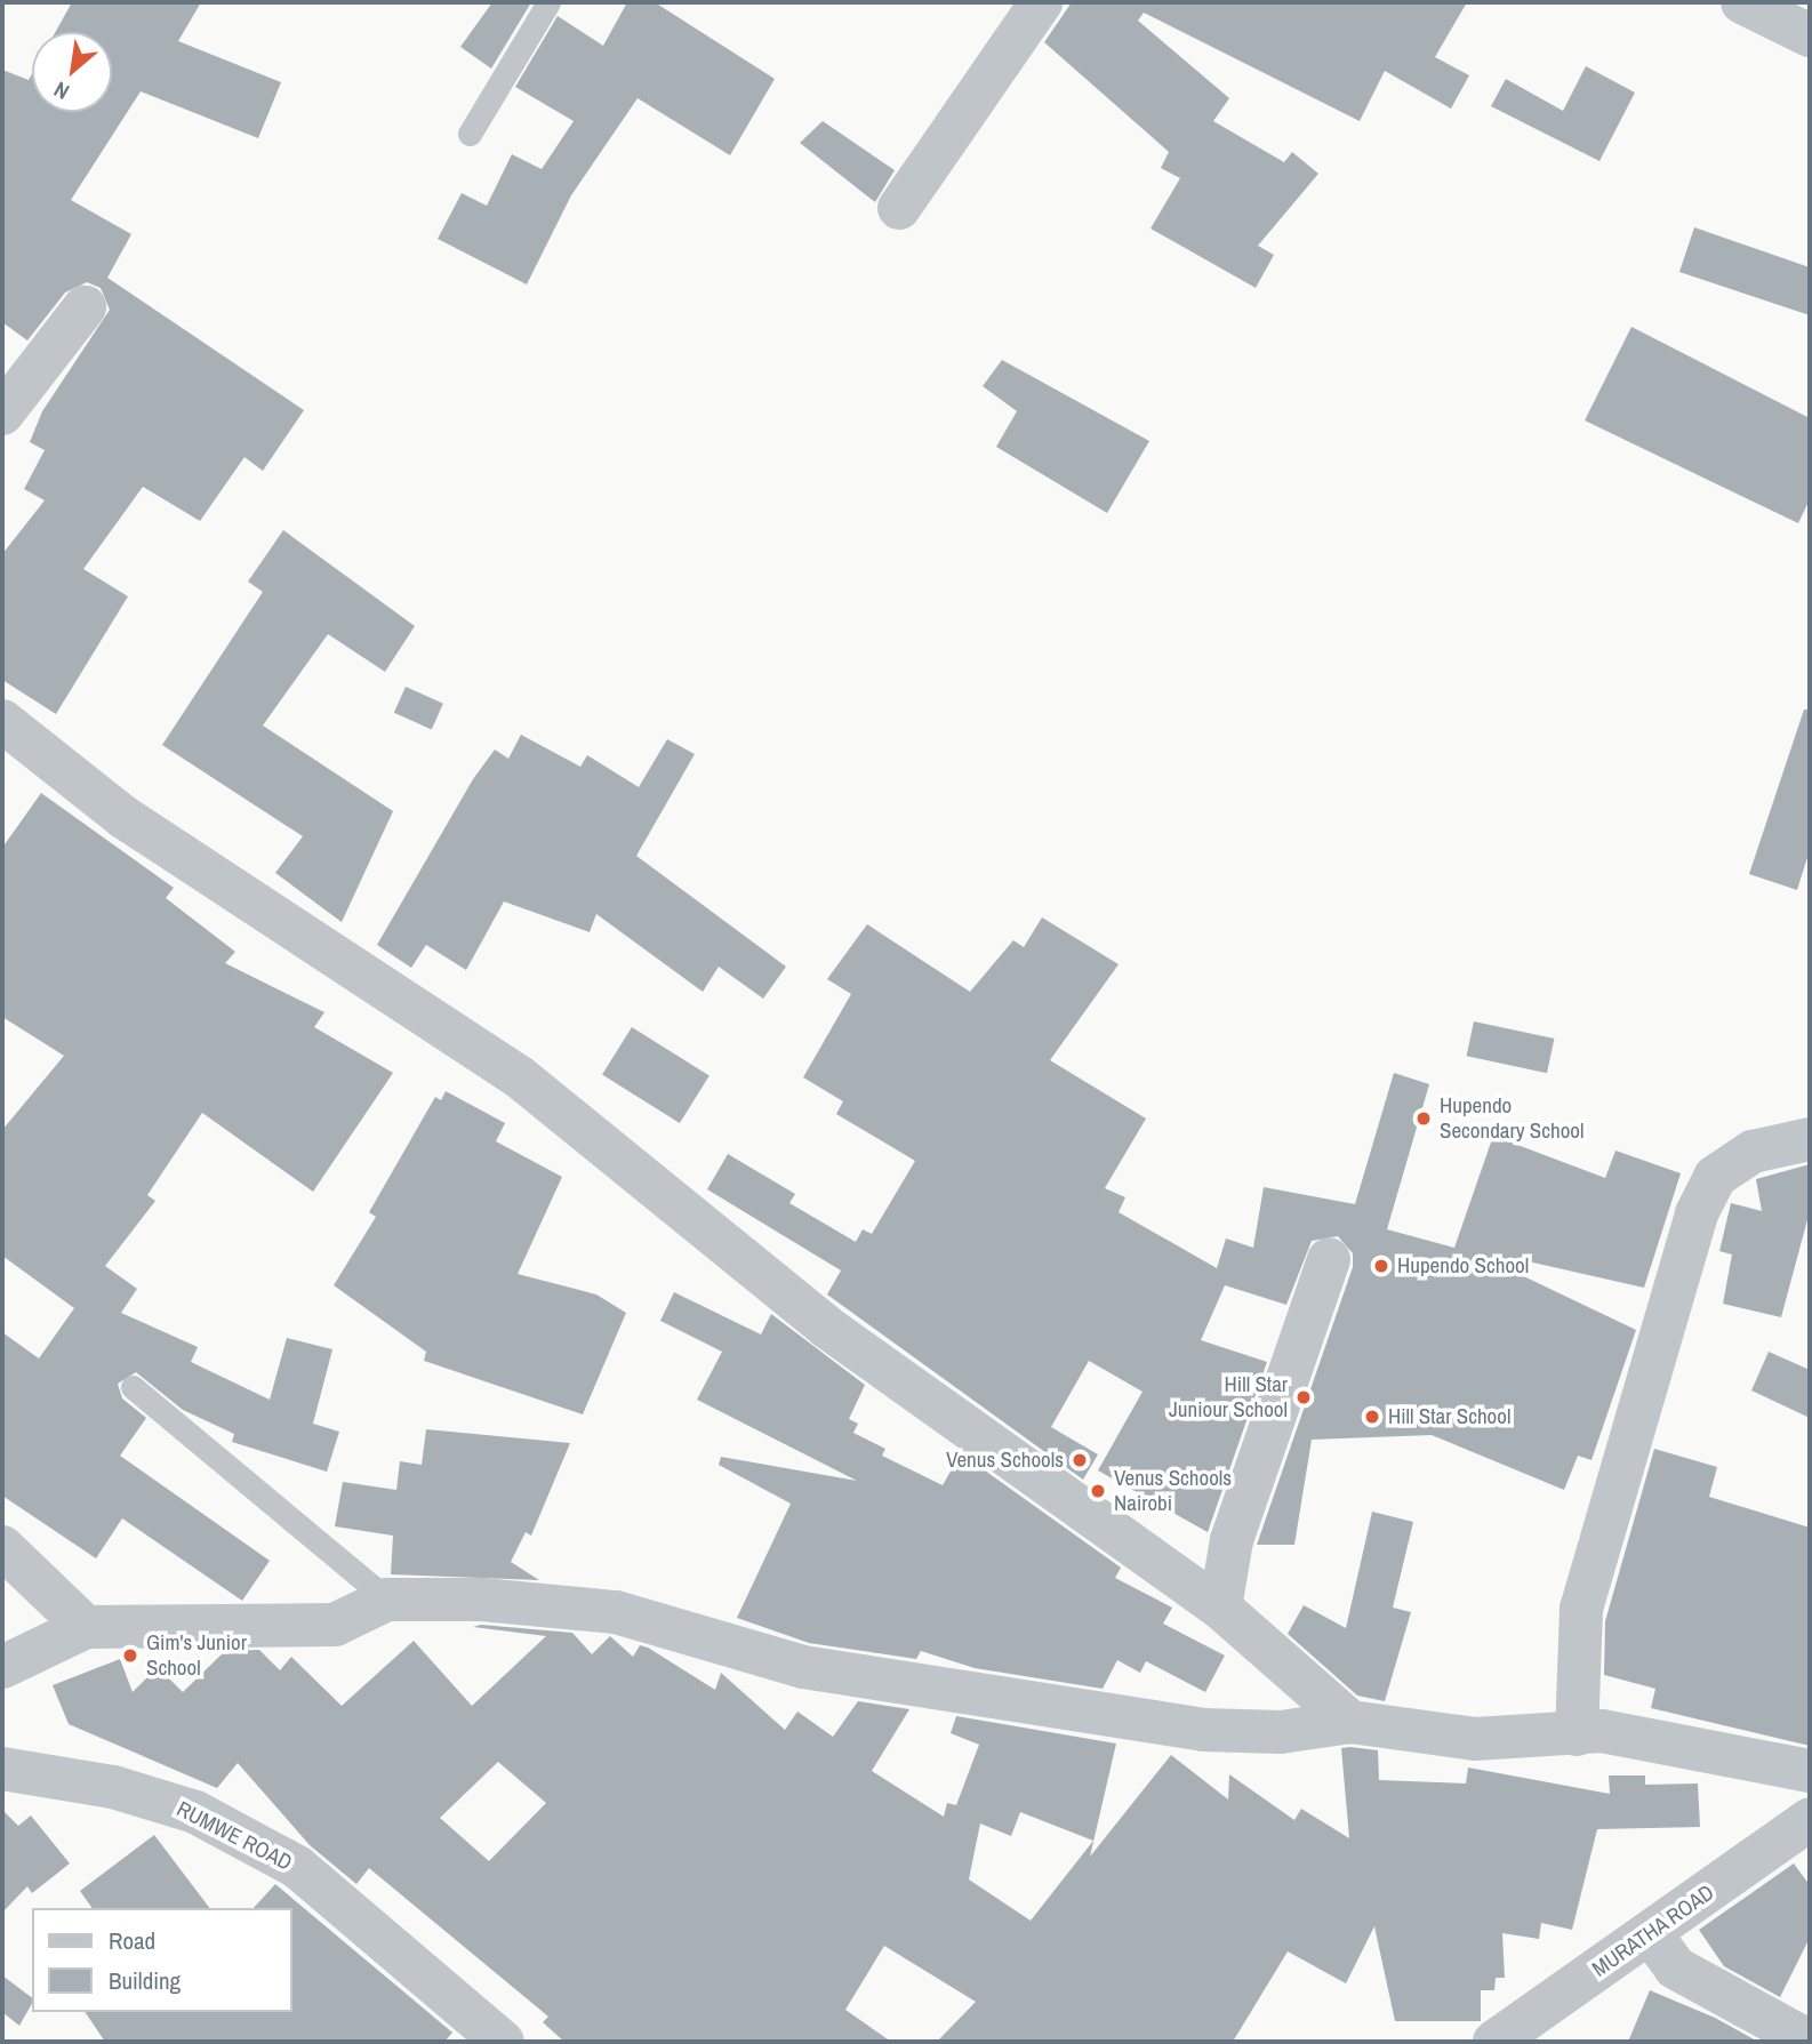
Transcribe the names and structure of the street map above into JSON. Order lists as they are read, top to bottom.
{
  "streets": {
    "street": ["RUMWE ROAD", "MURATHA ROAD"]
  },
  "places": [
    "Hupendo Secondary School",
    "Hupendo School",
    "Hill Star Juniour School",
    "Hill Star School",
    "Venus Schools",
    "Venus Schools Nairobi",
    "Gim's Junior School"
  ],
  "legend": ["Road", "Building"],
  "north": "bottom left"
}
